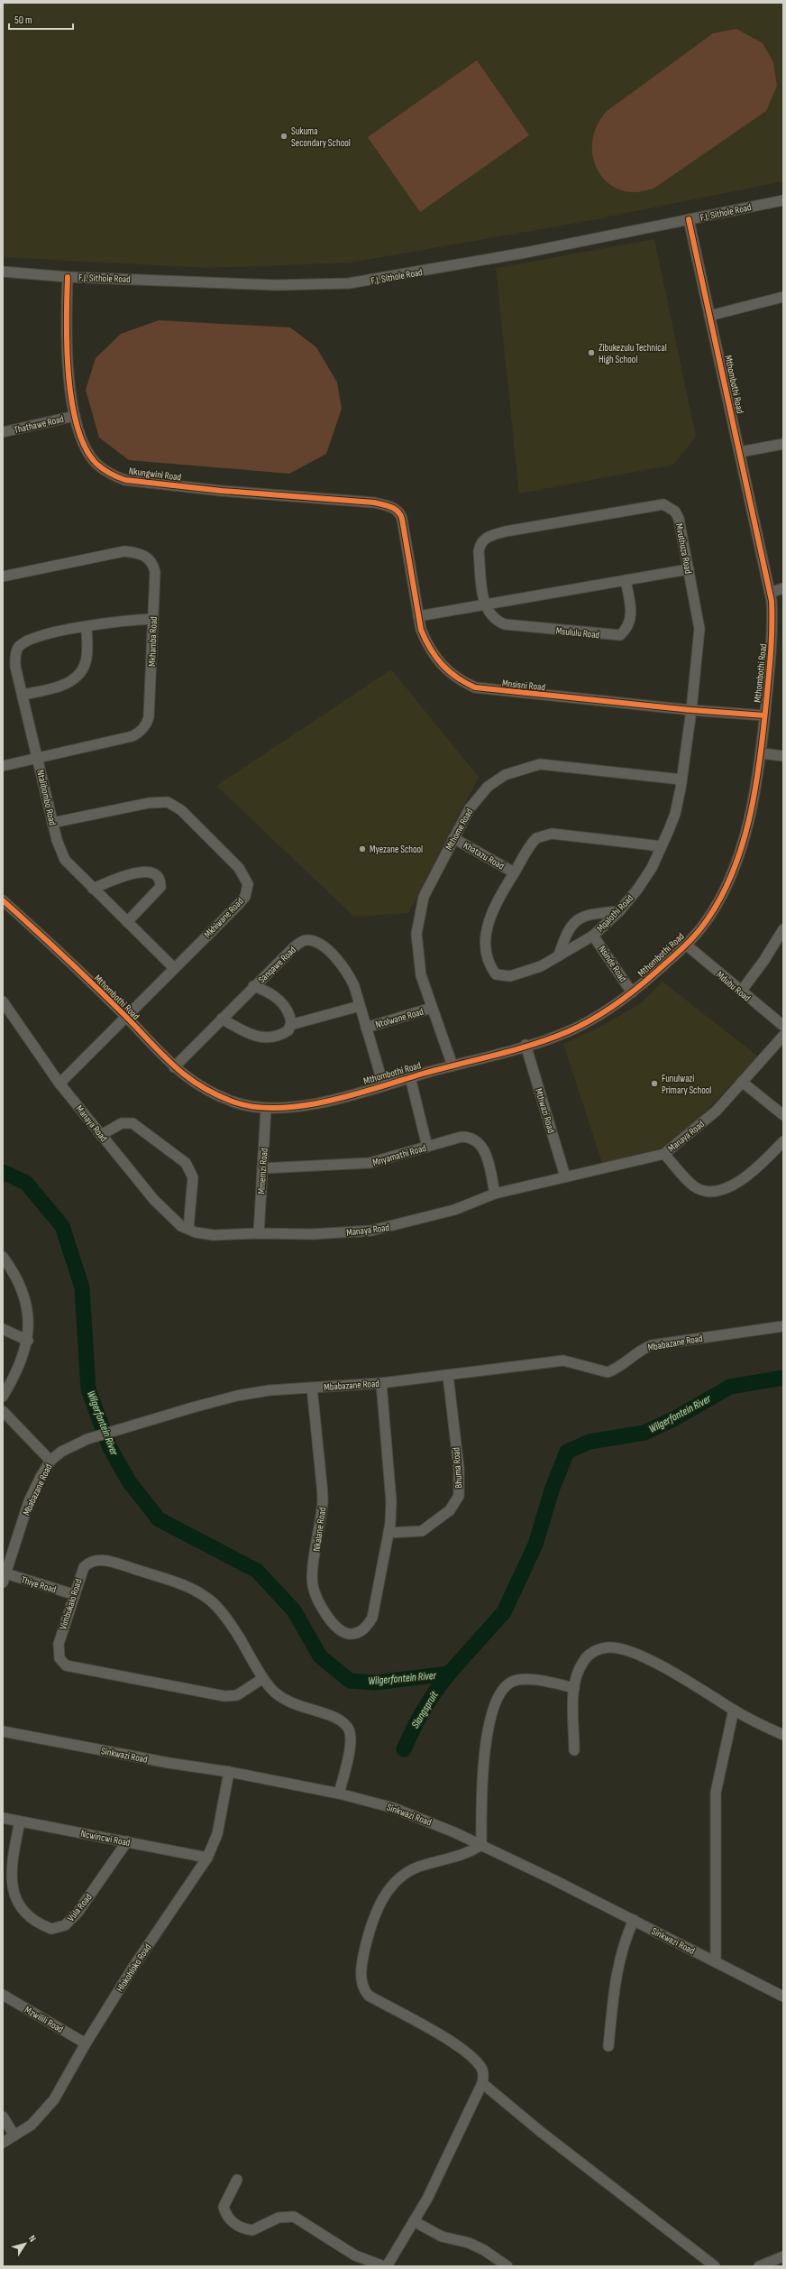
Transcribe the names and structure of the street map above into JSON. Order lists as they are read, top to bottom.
{
  "streets": {
    "street": [
      "F.J. Sithole Road",
      "Mthombothi Road",
      "Thathawe Road",
      "Nkungwini Road",
      "Mvuthuza Road",
      "Msululu Road",
      "Mkhamba Road",
      "Mnsisni Road",
      "Ntalibombo Road",
      "Mthome Road",
      "Khatazu Road",
      "Mqalothi Road",
      "Mkhiwane Road",
      "Nsinde Road",
      "Sanqawe Road",
      "Mdubu Road",
      "Ntolwane Road",
      "Mthwazi Road",
      "Manaya Road",
      "Mnyamathi Road",
      "Mmemzi Road",
      "Mbabazane Road",
      "Bhuma Road",
      "Nkalane Road",
      "Thiye Road",
      "Vimbukalo Road",
      "Sinkwazi Road",
      "Ncwincwi Road",
      "Vula Road",
      "Hlokohloko Road",
      "Mzwilili Road"
    ]
  },
  "crossings": [
    ["F.J. Sithole Road", "Mthombothi Road"],
    ["F.J. Sithole Road", "Nkungwini Road"],
    ["Mthombothi Road", "Mnsisni Road"],
    ["Mthombothi Road", "Mthome Road"],
    ["Mthombothi Road", "Mkhiwane Road"],
    ["Mthombothi Road", "Nsinde Road"],
    ["Mthombothi Road", "Sanqawe Road"],
    ["Mthombothi Road", "Mdubu Road"],
    ["Mthombothi Road", "Mthwazi Road"],
    ["Mthombothi Road", "Mmemzi Road"],
    ["Thathawe Road", "Nkungwini Road"],
    ["Nkungwini Road", "Mnsisni Road"],
    ["Mvuthuza Road", "Msululu Road"],
    ["Mvuthuza Road", "Mnsisni Road"],
    ["Mvuthuza Road", "Mthome Road"],
    ["Mvuthuza Road", "Mqalothi Road"],
    ["Mkhamba Road", "Ntalibombo Road"],
    ["Ntalibombo Road", "Mkhiwane Road"],
    ["Mthome Road", "Khatazu Road"],
    ["Mthome Road", "Ntolwane Road"],
    ["Khatazu Road", "Mqalothi Road"],
    ["Mqalothi Road", "Nsinde Road"],
    ["Mkhiwane Road", "Manaya Road"],
    ["Sanqawe Road", "Ntolwane Road"],
    ["Mthwazi Road", "Manaya Road"],
    ["Manaya Road", "Mnyamathi Road"],
    ["Manaya Road", "Mmemzi Road"],
    ["Mnyamathi Road", "Mmemzi Road"],
    ["Mbabazane Road", "Bhuma Road"],
    ["Mbabazane Road", "Nkalane Road"],
    ["Mbabazane Road", "Thiye Road"],
    ["Bhuma Road", "Nkalane Road"],
    ["Thiye Road", "Vimbukalo Road"],
    ["Vimbukalo Road", "Sinkwazi Road"],
    ["Sinkwazi Road", "Hlokohloko Road"],
    ["Ncwincwi Road", "Vula Road"],
    ["Ncwincwi Road", "Hlokohloko Road"],
    ["Hlokohloko Road", "Mzwilili Road"]
  ],
  "water": ["Wilgerfontein River", "Slangspruit"],
  "places": [
    "Sukuma Secondary School",
    "Zibukezulu Technical High School",
    "Myezane School",
    "Funulwazi Primary School"
  ],
  "scale_bar": "50 m",
  "north": "top right"
}
